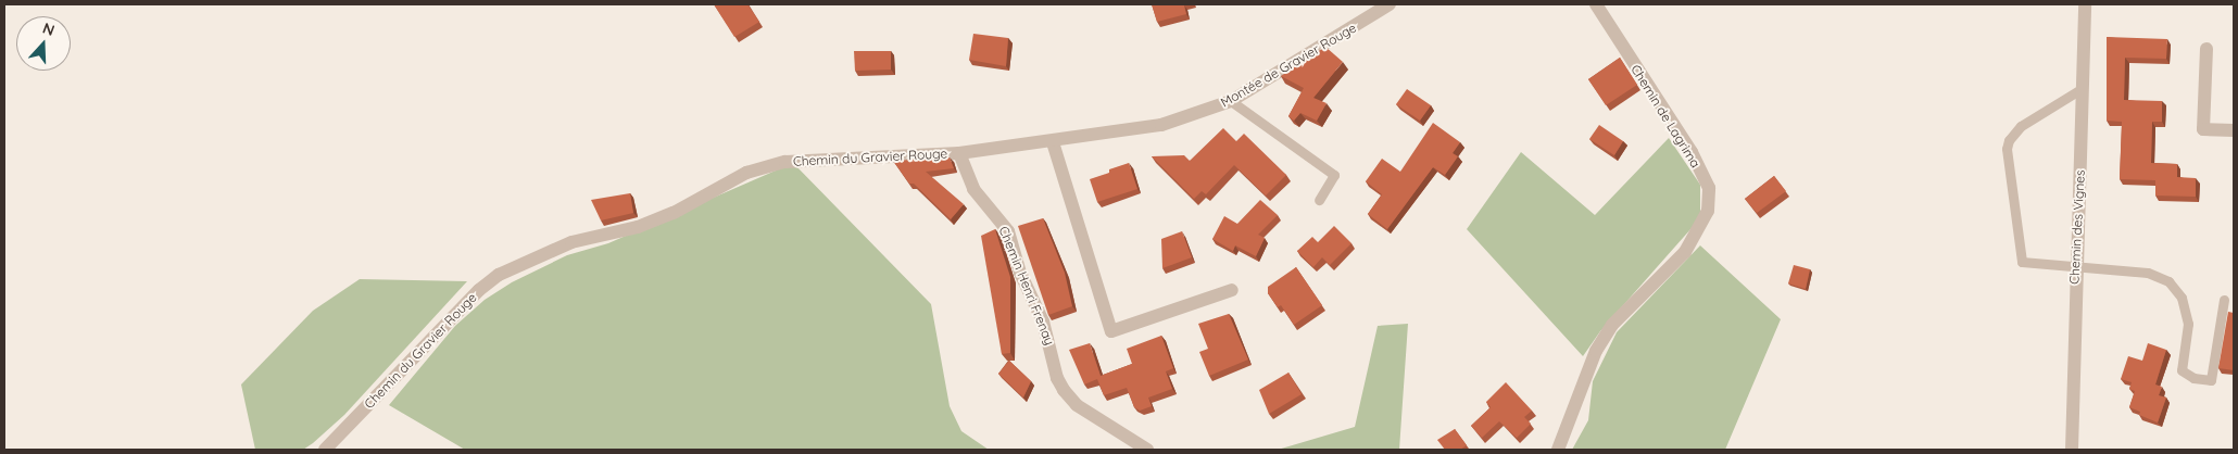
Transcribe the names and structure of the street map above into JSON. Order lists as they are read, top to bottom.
{
  "streets": {
    "street": [
      "Montée de Gravier Rouge",
      "Chemin de Lagrima",
      "Chemin du Gravier Rouge",
      "Chemin des Vignes",
      "Chemin Henri Frenay"
    ]
  },
  "crossings": [
    ["Montée de Gravier Rouge", "Chemin du Gravier Rouge"],
    ["Montée de Gravier Rouge", "Chemin Henri Frenay"],
    ["Chemin du Gravier Rouge", "Chemin Henri Frenay"]
  ],
  "north": "top"
}
